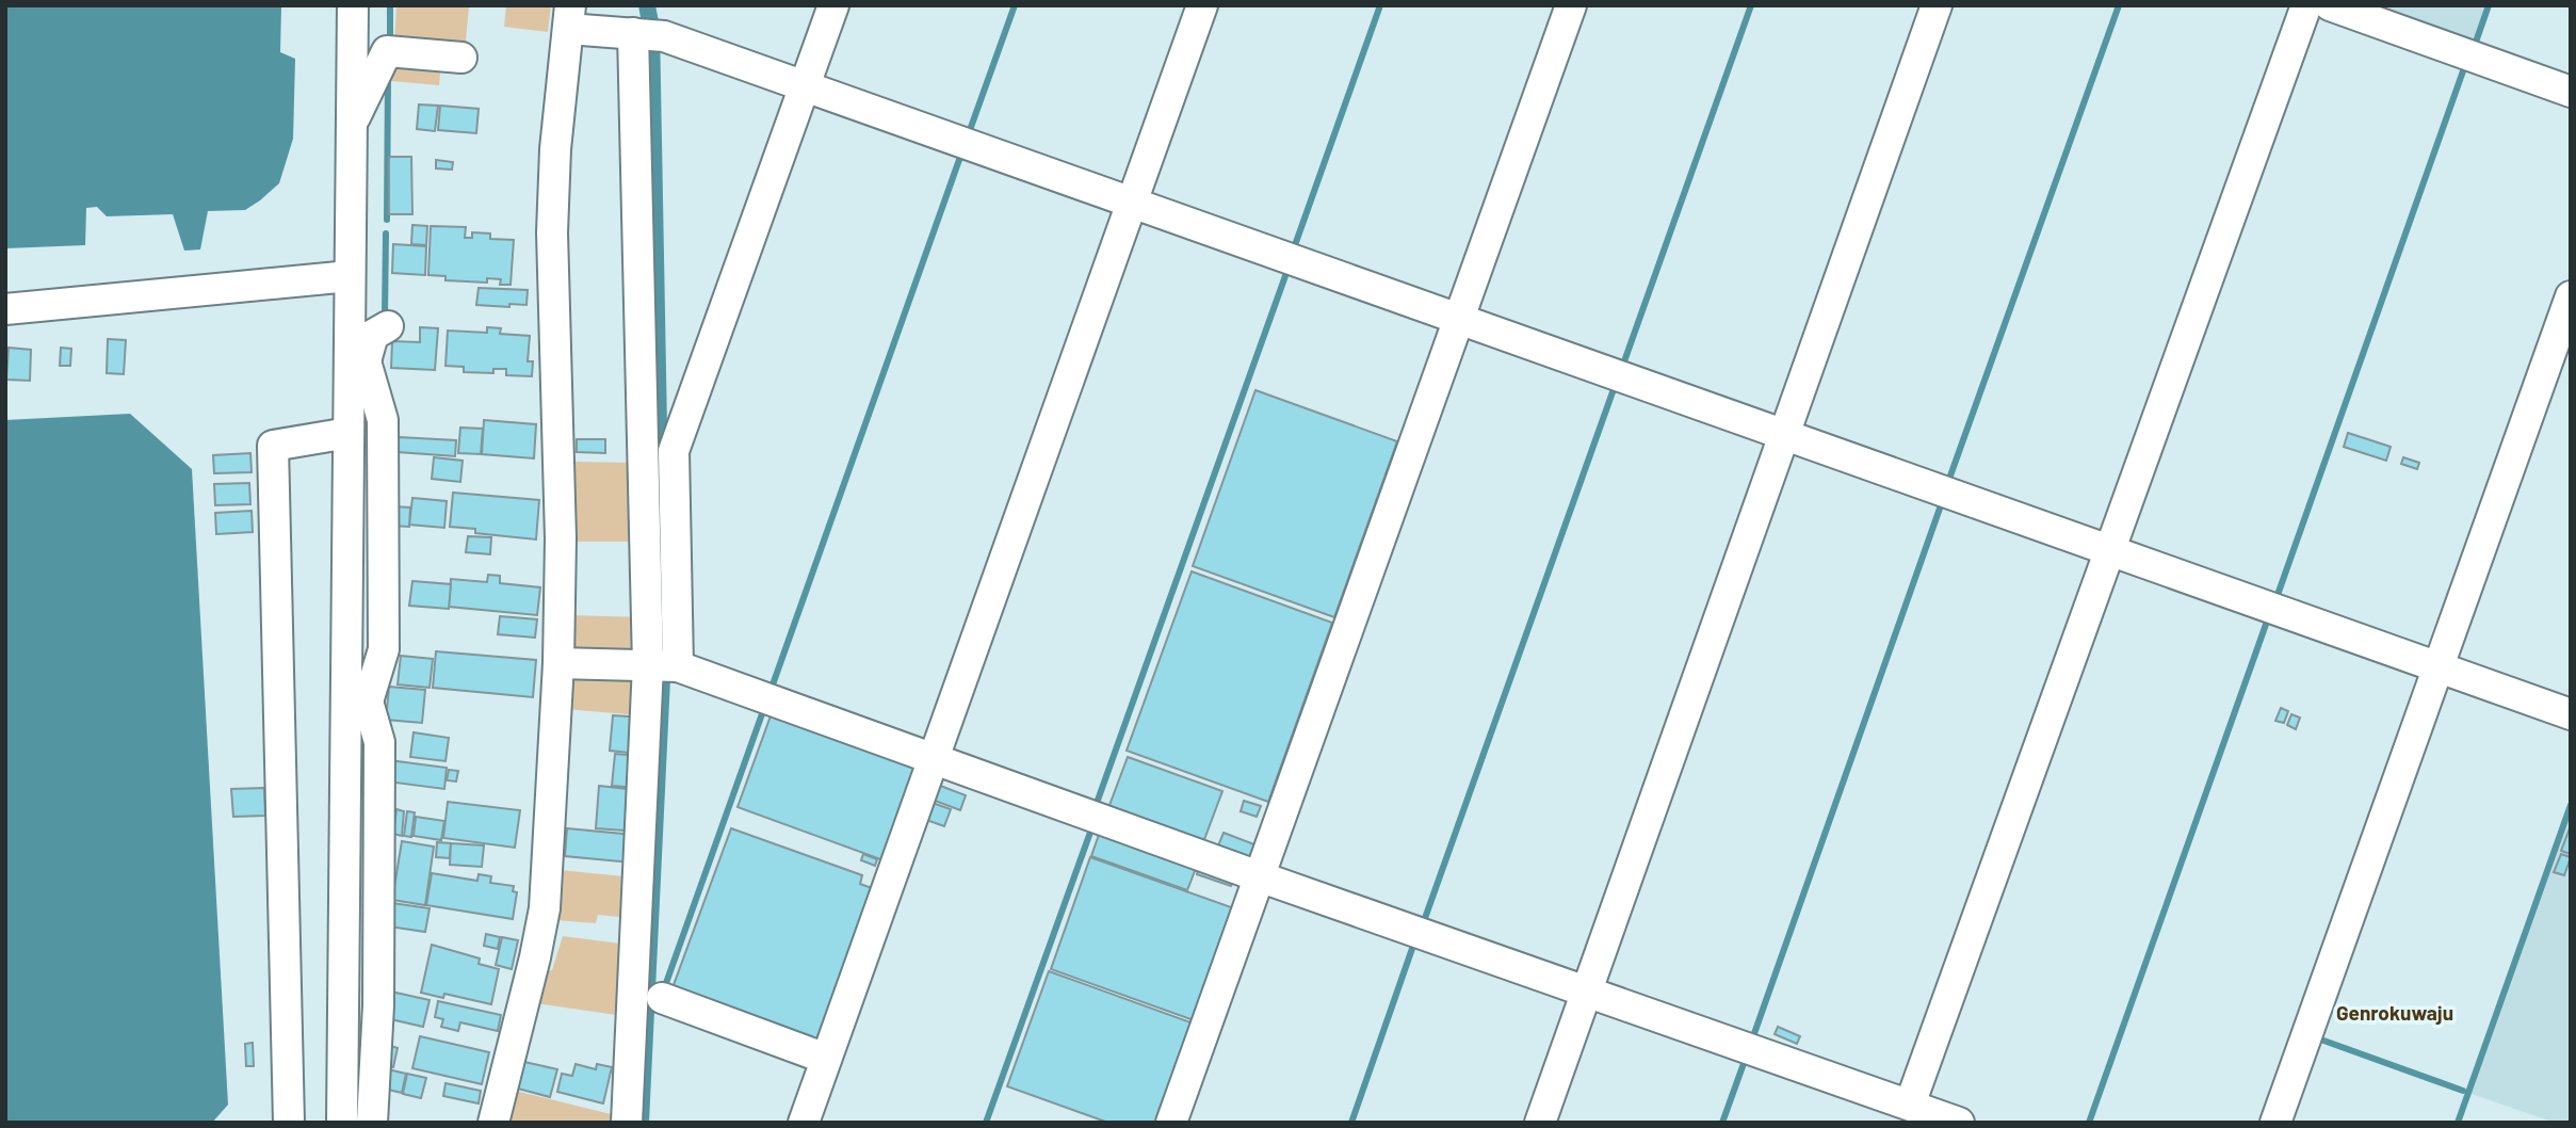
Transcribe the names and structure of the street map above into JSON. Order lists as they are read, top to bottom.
{
  "districts": ["Genrokuwaju"]
}
